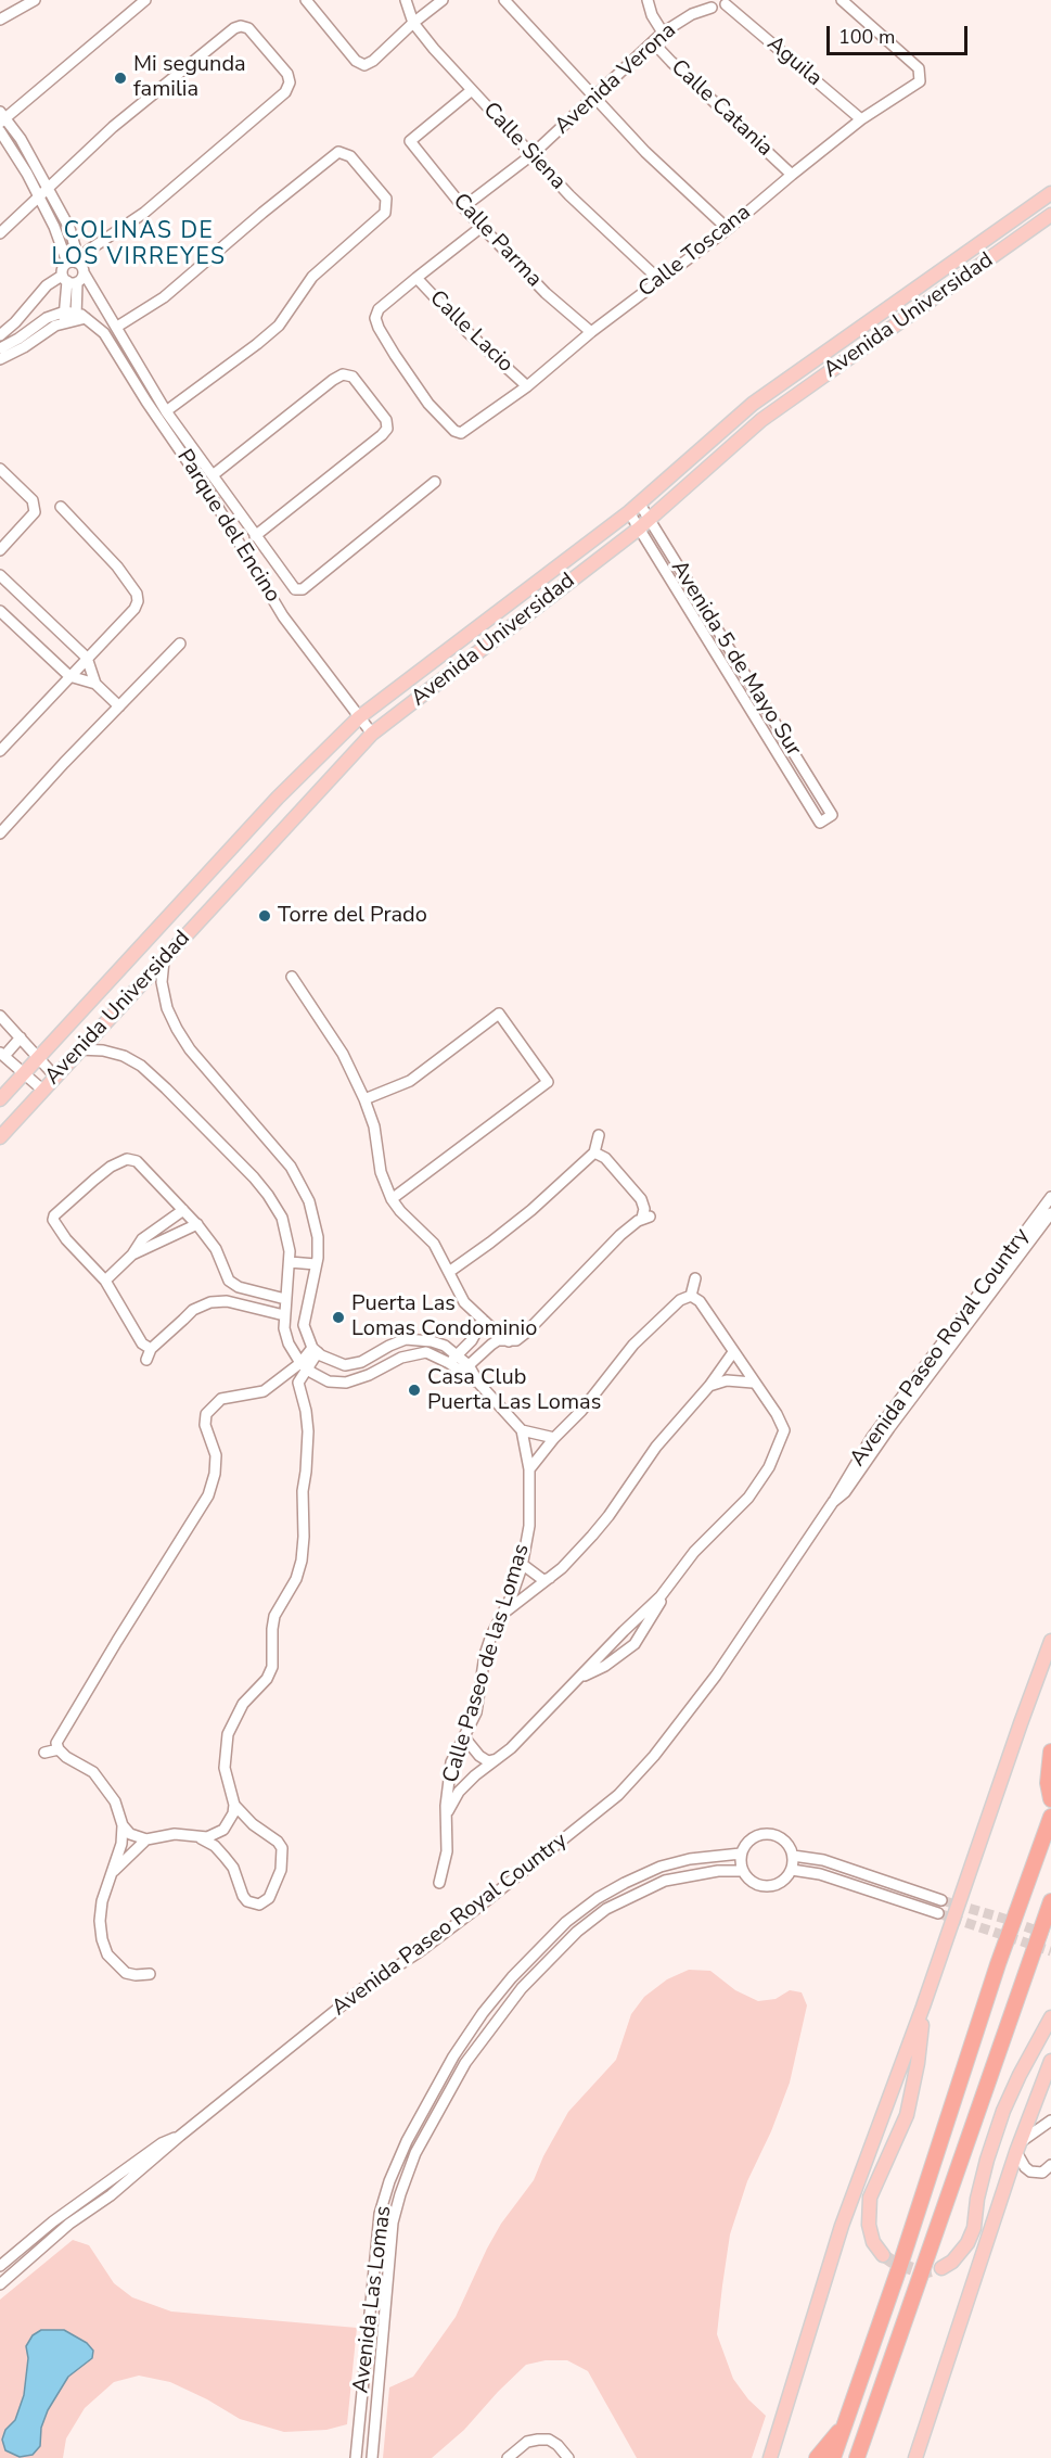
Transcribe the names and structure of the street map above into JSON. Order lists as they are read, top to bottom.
{
  "streets": {
    "main road": ["Avenida Universidad"],
    "street": [
      "Aguila",
      "Avenida Verona",
      "Calle Catania",
      "Calle Siena",
      "Calle Parma",
      "Calle Toscana",
      "Calle Lacio",
      "Parque del Encino",
      "Avenida 5 de Mayo Sur",
      "Avenida Paseo Royal Country",
      "Calle Paseo de las Lomas",
      "Avenida Las Lomas"
    ]
  },
  "crossings": [
    ["Aguila", "Avenida Verona"],
    ["Aguila", "Calle Toscana"],
    ["Avenida Verona", "Calle Catania"],
    ["Avenida Verona", "Calle Siena"],
    ["Avenida Verona", "Calle Parma"],
    ["Calle Catania", "Calle Toscana"],
    ["Calle Siena", "Calle Parma"],
    ["Calle Siena", "Calle Toscana"],
    ["Calle Parma", "Calle Toscana"],
    ["Calle Toscana", "Calle Lacio"],
    ["Avenida Universidad", "Parque del Encino"],
    ["Avenida Universidad", "Avenida 5 de Mayo Sur"]
  ],
  "districts": ["COLINAS DE LOS VIRREYES"],
  "places": [
    "Mi segunda familia",
    "Torre del Prado",
    "Puerta Las Lomas Condominio",
    "Casa Club Puerta Las Lomas"
  ],
  "scale_bar": "100 m"
}
